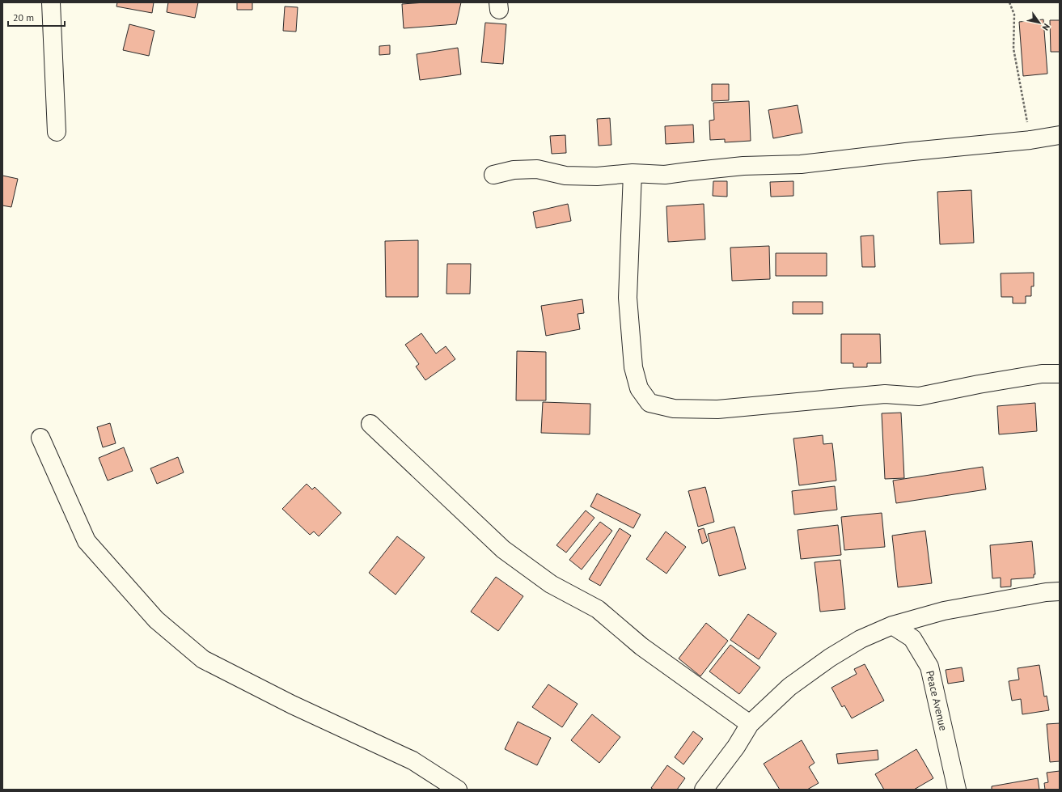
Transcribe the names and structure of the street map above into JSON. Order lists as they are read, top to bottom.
{
  "streets": {
    "street": ["Peace Avenue"]
  },
  "scale_bar": "20 m",
  "north": "bottom right"
}
